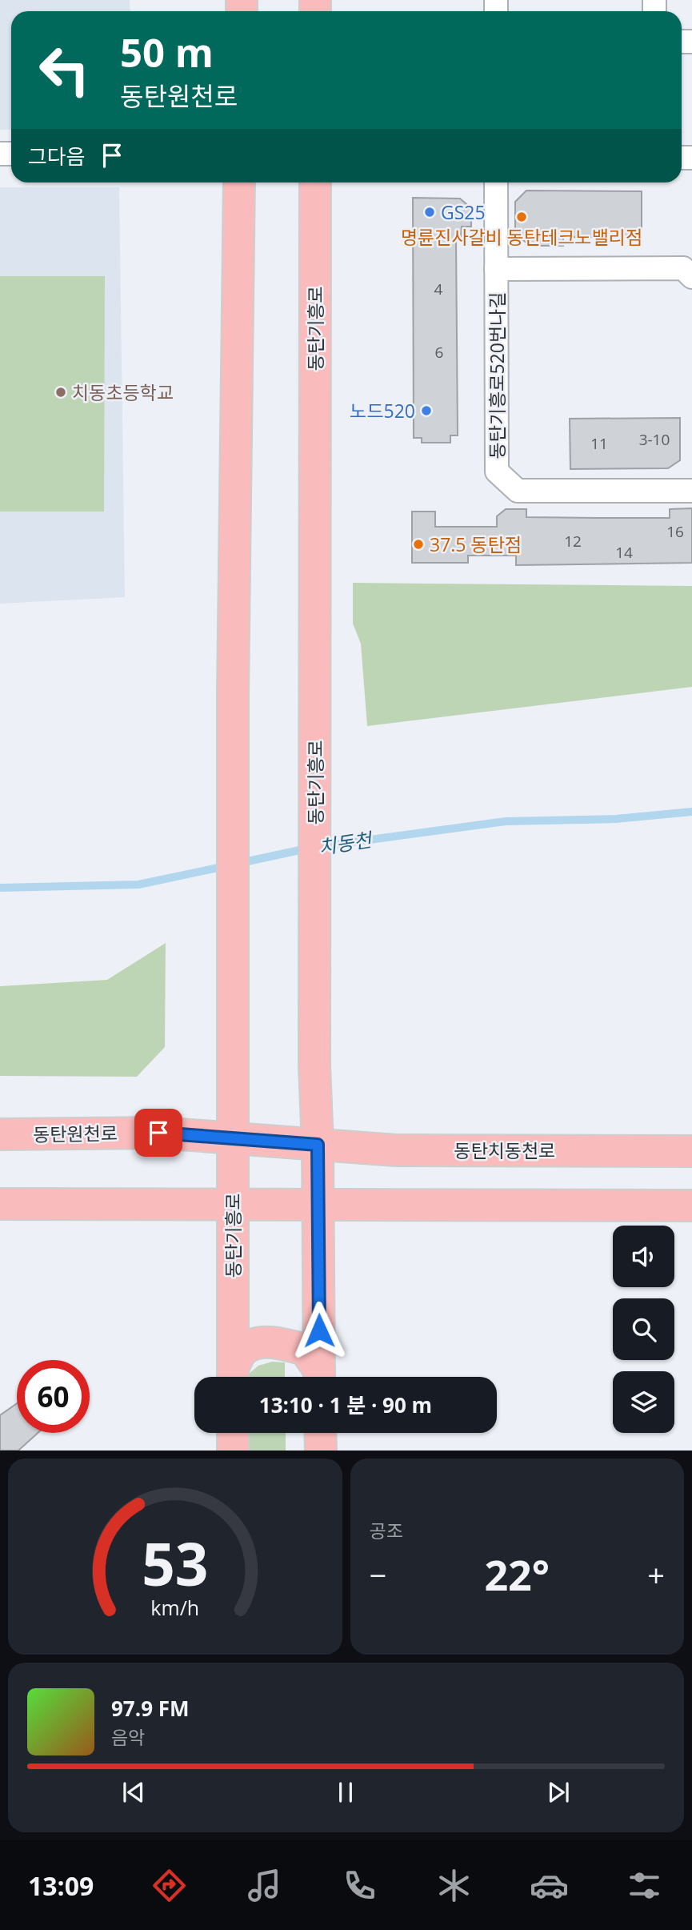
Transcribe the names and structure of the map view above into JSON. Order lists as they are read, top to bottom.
{
  "streets": {
    "main road": ["동탄기흥로", "동탄원천로", "동탄치동천로"],
    "street": ["동탄기흥로520번나길"]
  },
  "crossings": [
    ["동탄기흥로", "동탄원천로"],
    ["동탄기흥로", "동탄치동천로"],
    ["동탄원천로", "동탄치동천로"]
  ],
  "water": ["치동천"],
  "places": [
    "GS25",
    "명륜진사갈비 동탄테크노밸리점",
    "치동초등학교",
    "노드520",
    "37.5 동탄점"
  ],
  "house_numbers": [
    "4",
    "6",
    "3-10",
    "11",
    "16",
    "12",
    "14"
  ],
  "page": {
    "turn": ["50 m", "동탄원천로"],
    "then": "그다음",
    "limit": "60",
    "trip": "13:10 · 1 분 · 90 m",
    "tile": "공조",
    "heat": ["−", "22°", "+"],
    "song": ["97.9 FM", "음악"],
    "tabs": "13:09",
    "gauge": ["53", "km/h"]
  }
}
